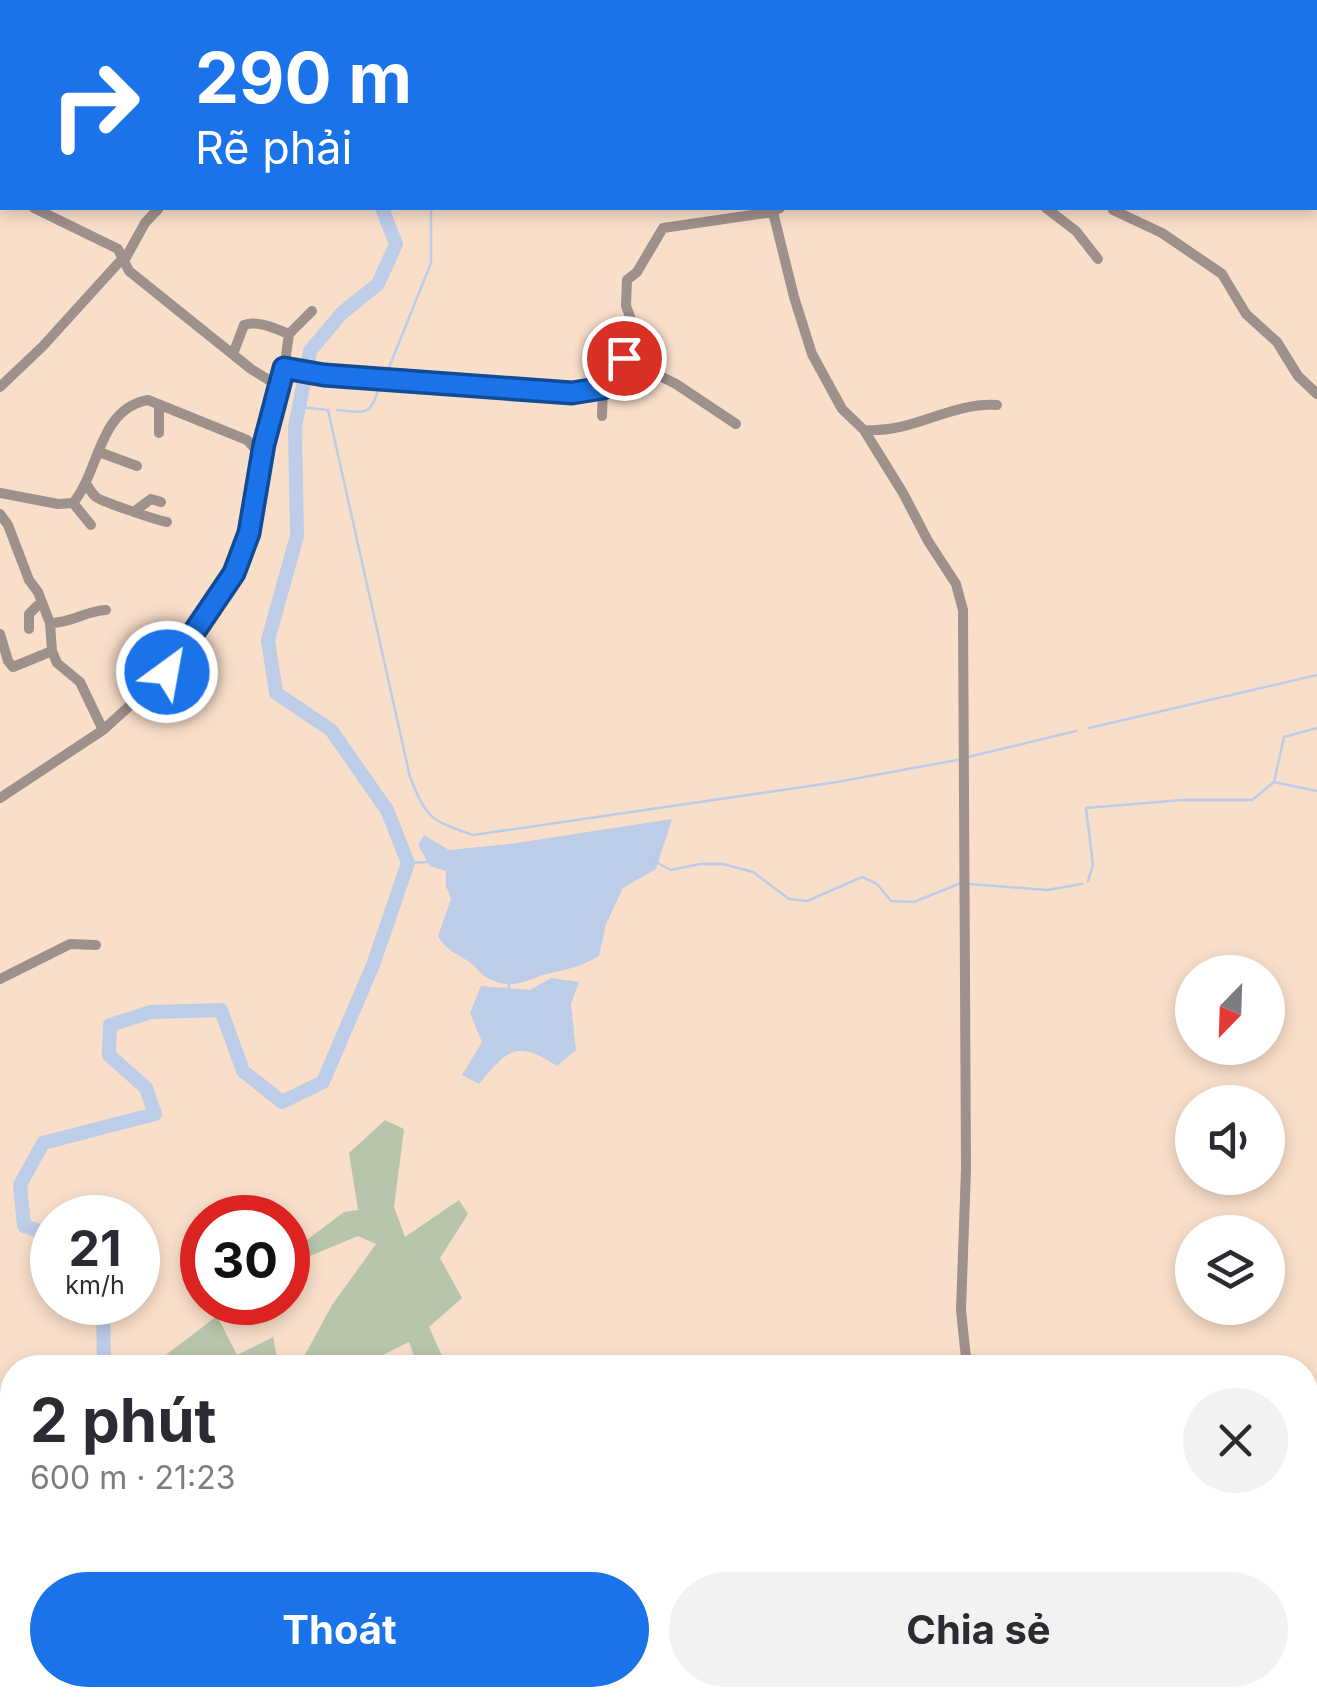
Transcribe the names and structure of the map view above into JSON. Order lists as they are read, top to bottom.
{
  "north": "bottom left",
  "page": {
    "turn": ["290 m", "Rẽ phải"],
    "speed": "21 km/h",
    "limit": "30",
    "heading": ["2 phút", "600 m · 21:23"],
    "buttons": ["Thoát", "Chia sẻ"]
  }
}
